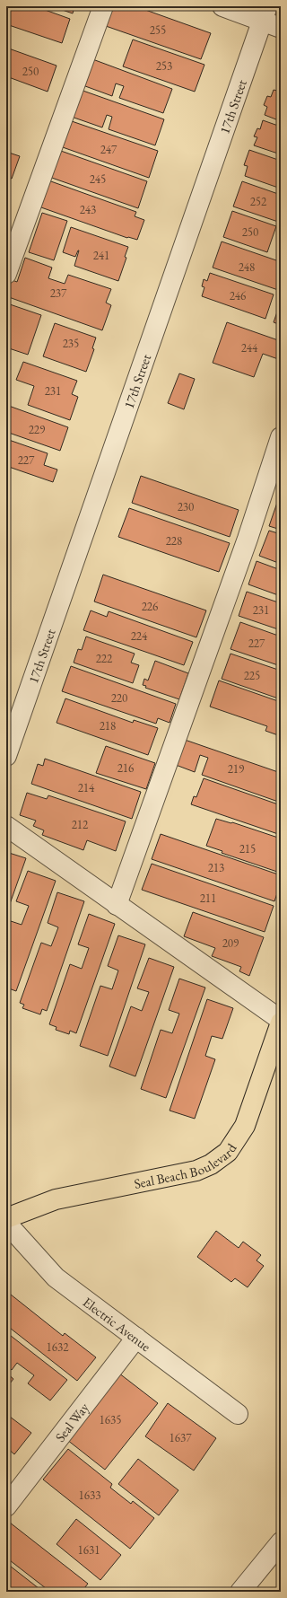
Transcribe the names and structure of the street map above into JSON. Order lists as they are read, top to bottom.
{
  "streets": {
    "main road": ["Seal Beach Boulevard"],
    "street": ["17th Street", "Electric Avenue", "Seal Way"]
  },
  "crossings": [
    ["Electric Avenue", "Seal Way"]
  ],
  "house_numbers": [
    "255",
    "253",
    "250",
    "247",
    "245",
    "252",
    "243",
    "250",
    "241",
    "248",
    "237",
    "246",
    "235",
    "244",
    "231",
    "229",
    "227",
    "230",
    "228",
    "226",
    "231",
    "224",
    "227",
    "222",
    "225",
    "220",
    "218",
    "216",
    "219",
    "214",
    "212",
    "215",
    "213",
    "211",
    "209",
    "1632",
    "1635",
    "1637",
    "1633",
    "1631"
  ]
}
